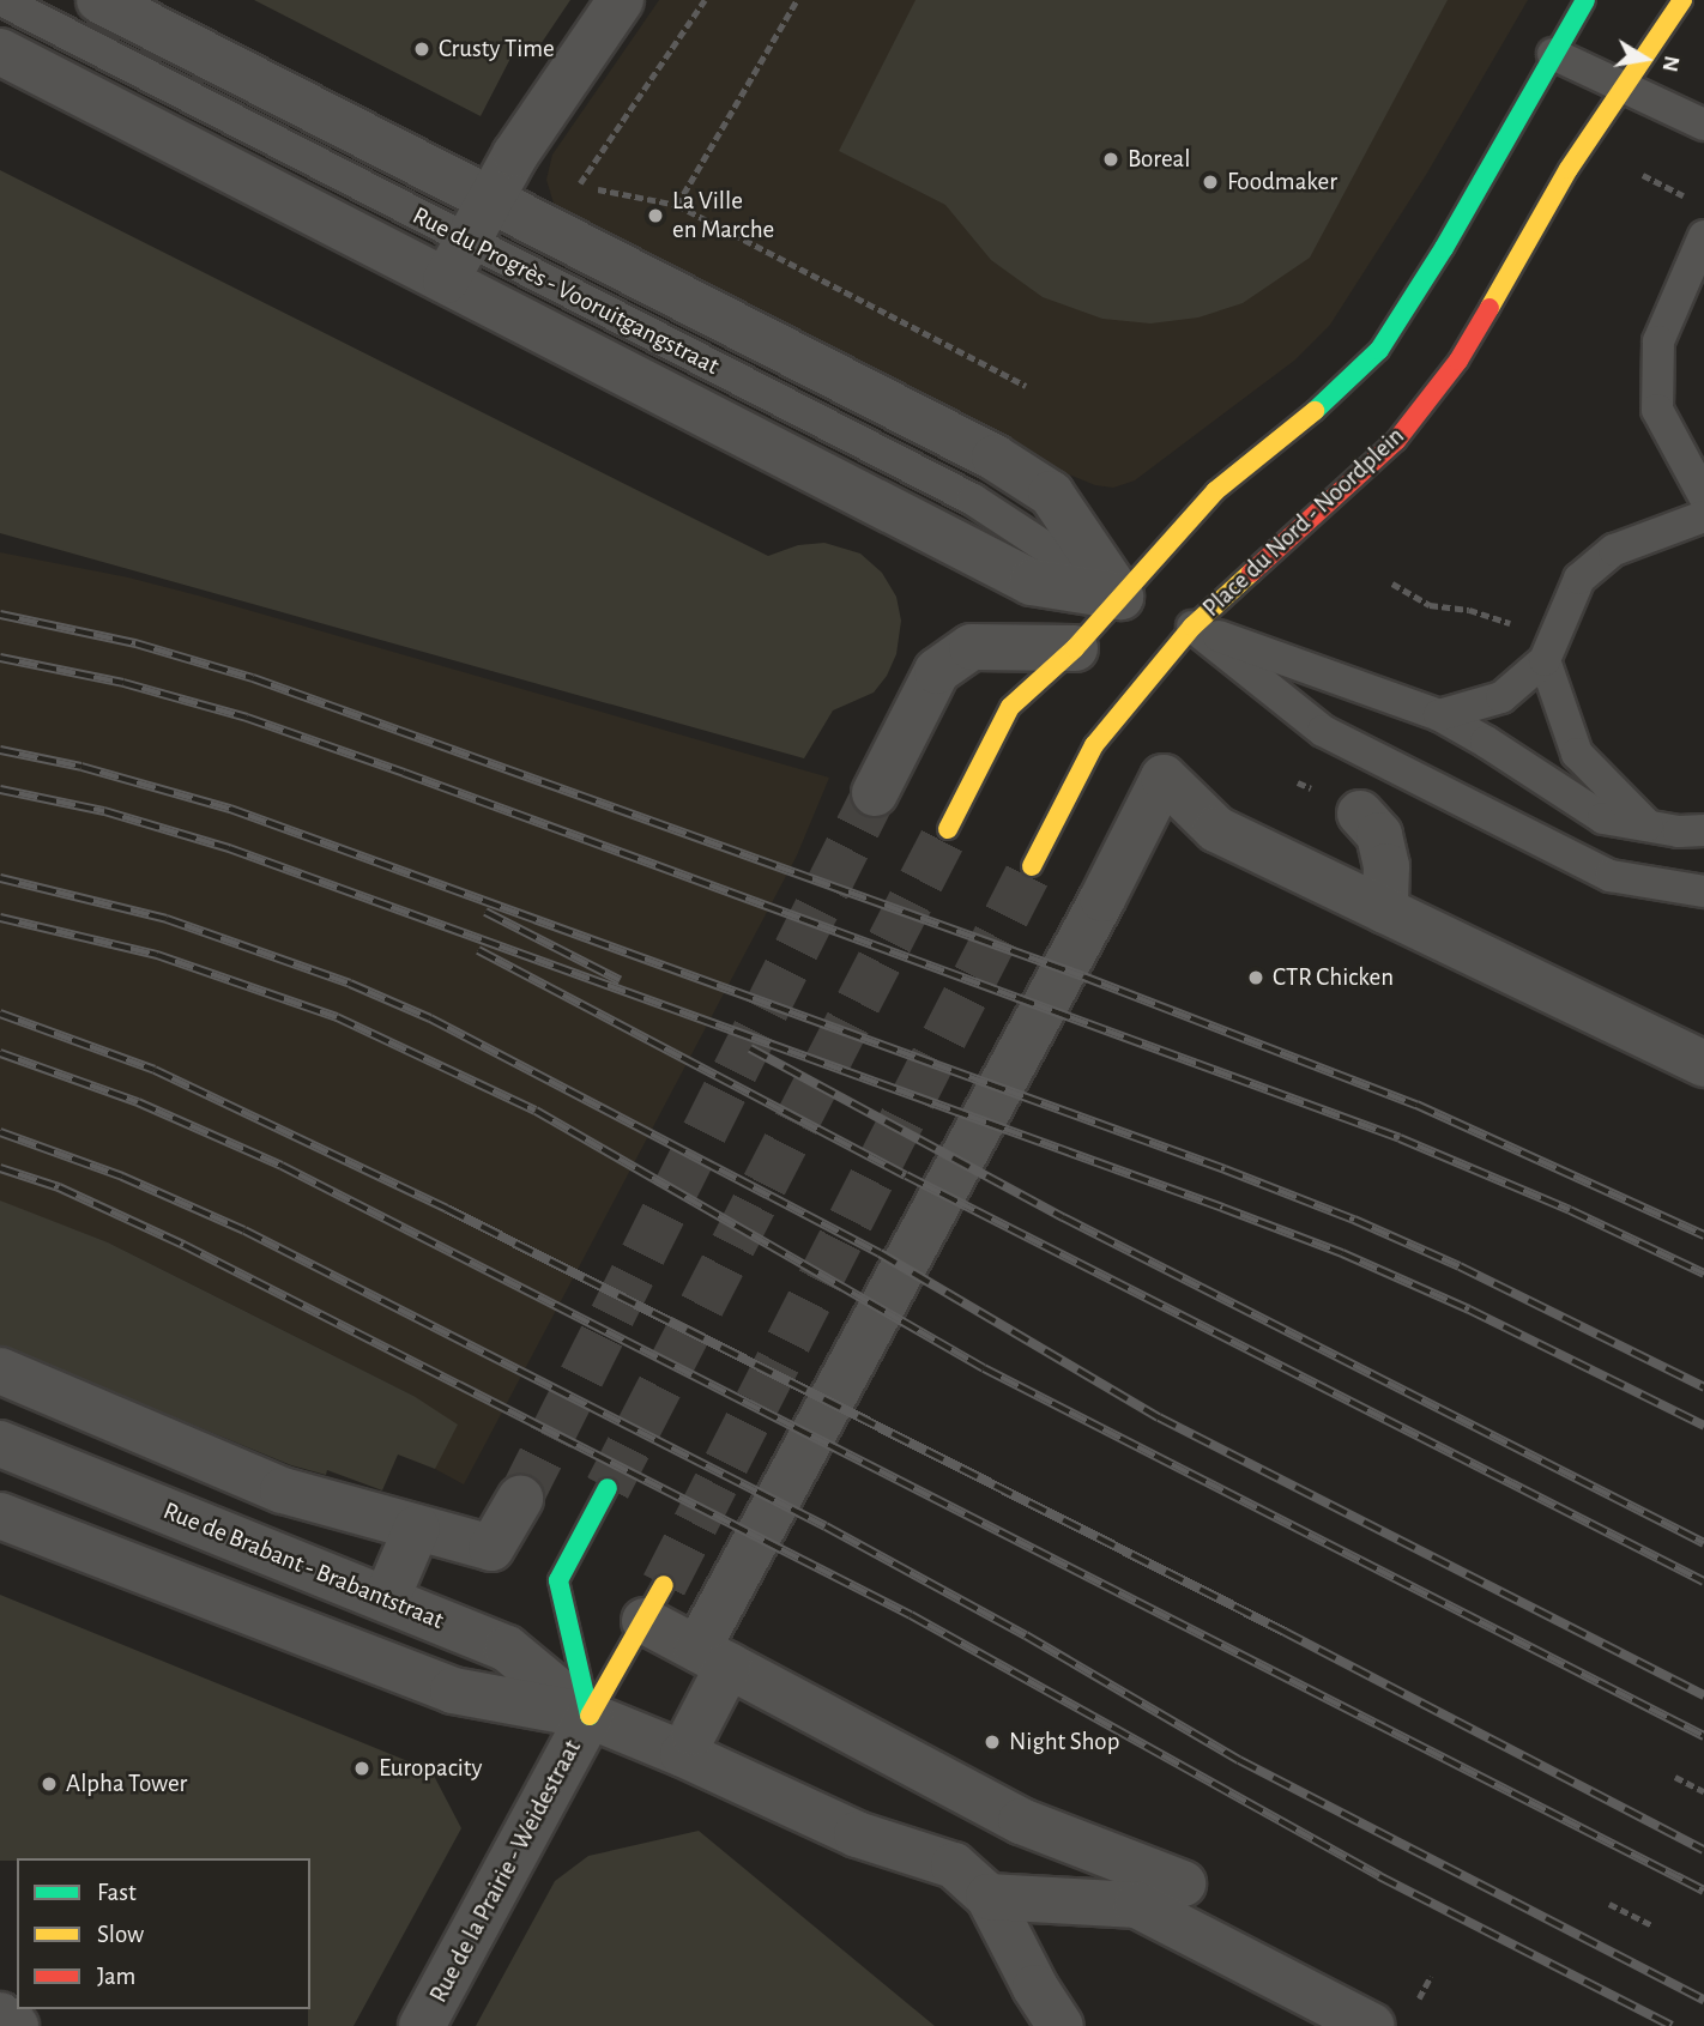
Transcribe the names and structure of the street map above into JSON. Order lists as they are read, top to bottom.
{
  "streets": {
    "street": [
      "Rue du Progrès - Vooruitgangstraat",
      "Place du Nord - Noordplein",
      "Rue de Brabant - Brabantstraat",
      "Rue de la Prairie - Weidestraat"
    ]
  },
  "crossings": [
    ["Rue de Brabant - Brabantstraat", "Rue de la Prairie - Weidestraat"]
  ],
  "places": [
    "Crusty Time",
    "Boreal",
    "Foodmaker",
    "La Ville en Marche",
    "CTR Chicken",
    "Night Shop",
    "Europacity",
    "Alpha Tower"
  ],
  "legend": ["Fast", "Slow", "Jam"],
  "north": "right"
}
